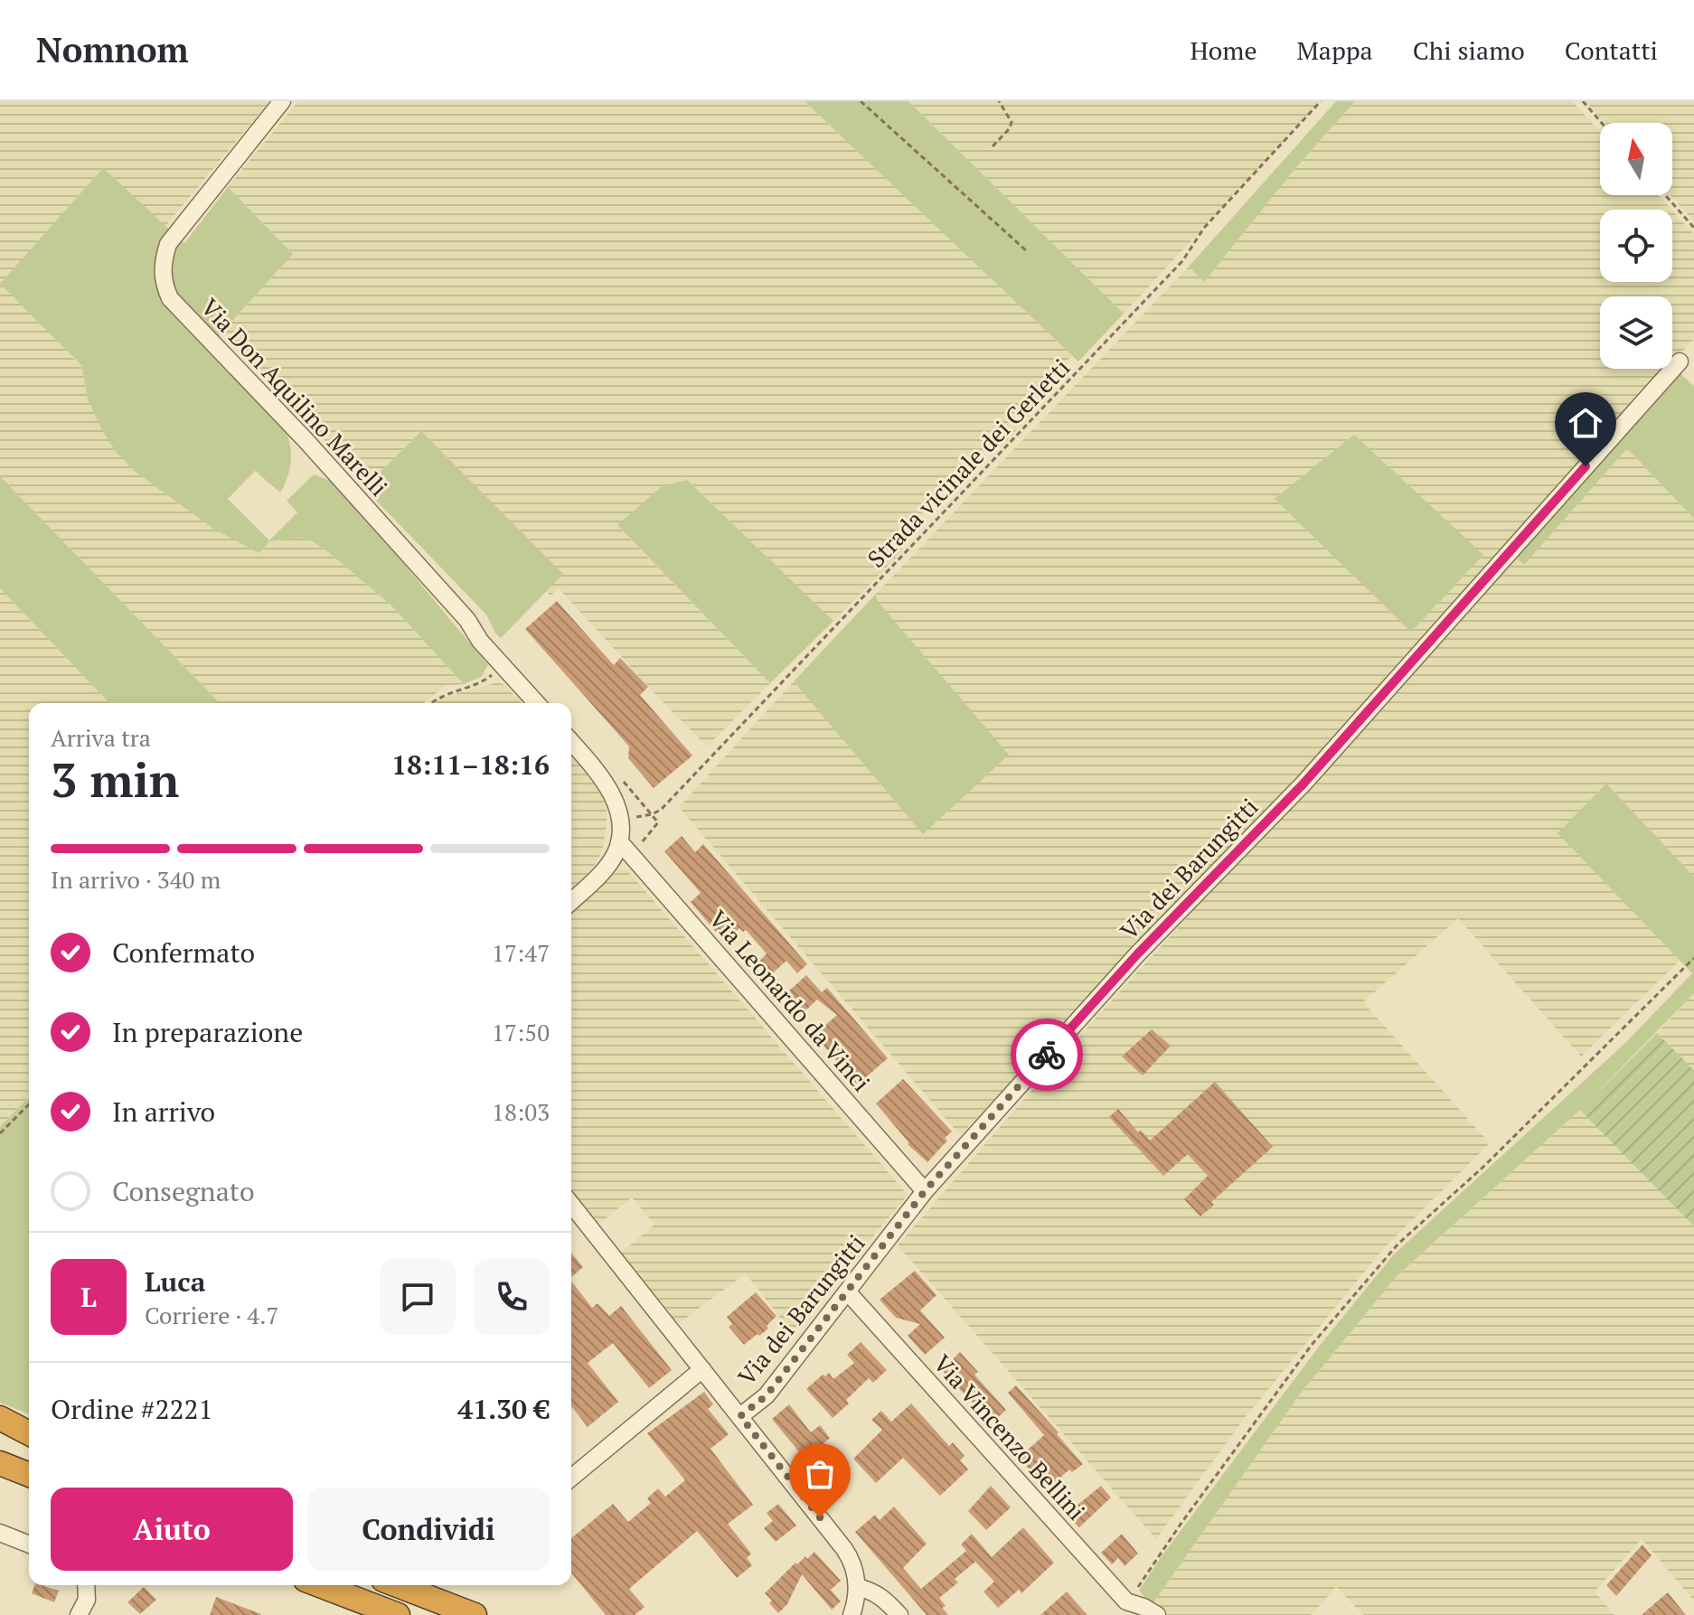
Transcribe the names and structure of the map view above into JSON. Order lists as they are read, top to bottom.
{
  "streets": {
    "street": [
      "Via Don Aquilino Marelli",
      "Via dei Barungitti",
      "Via Leonardo da Vinci",
      "Via Vincenzo Bellini"
    ],
    "path": ["Strada vicinale dei Gerletti"]
  },
  "crossings": [
    ["Via dei Barungitti", "Via Leonardo da Vinci"],
    ["Via dei Barungitti", "Via Vincenzo Bellini"]
  ],
  "north": "top",
  "page": {
    "header": "Nomnom",
    "nav": [
      "Home",
      "Mappa",
      "Chi siamo",
      "Contatti"
    ],
    "heading": ["3 min", "Arriva tra", "18:11–18:16"],
    "panel": [
      "Luca",
      "Corriere · 4.7",
      "Ordine #2221",
      "41.30 €"
    ],
    "bar": "In arrivo · 340 m",
    "list": [
      ["Confermato", "17:47"],
      ["In preparazione", "17:50"],
      ["In arrivo", "18:03"],
      "Consegnato"
    ],
    "round": "L",
    "buttons": ["Aiuto", "Condividi"]
  }
}
